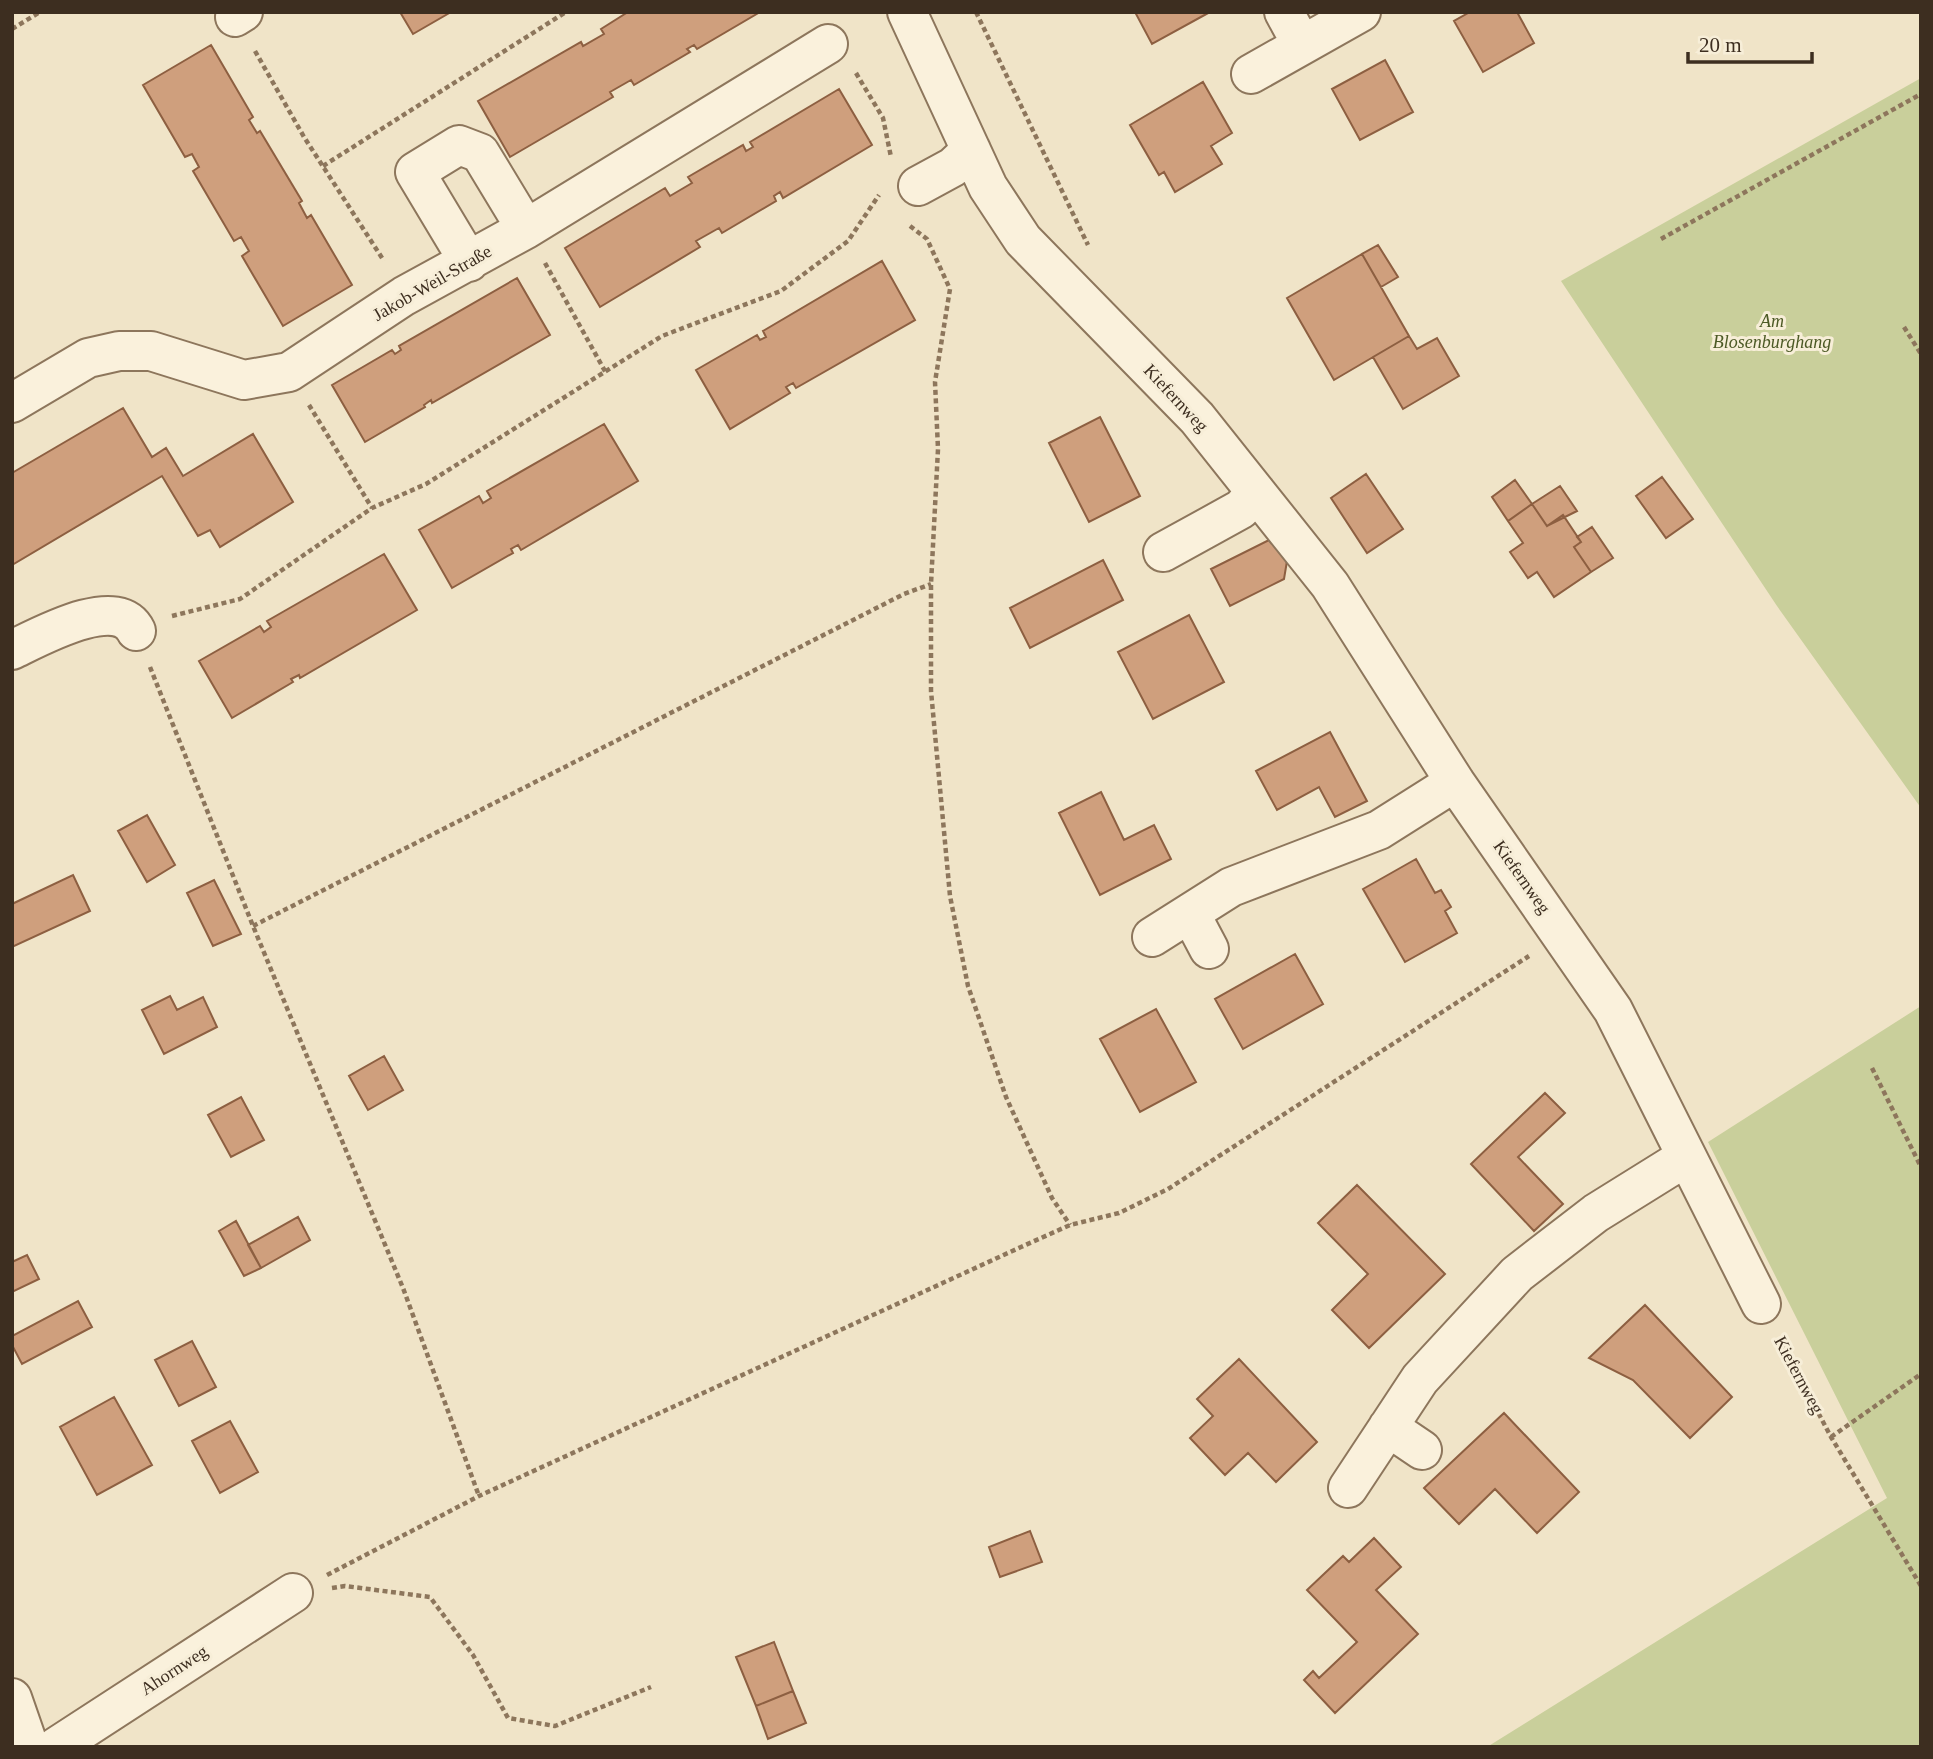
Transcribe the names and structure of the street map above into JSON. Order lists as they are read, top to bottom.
{
  "streets": {
    "street": ["Jakob-Weil-Straße", "Kiefernweg", "Ahornweg"]
  },
  "parks": ["Am Blosenburghang"],
  "scale_bar": "20 m"
}
